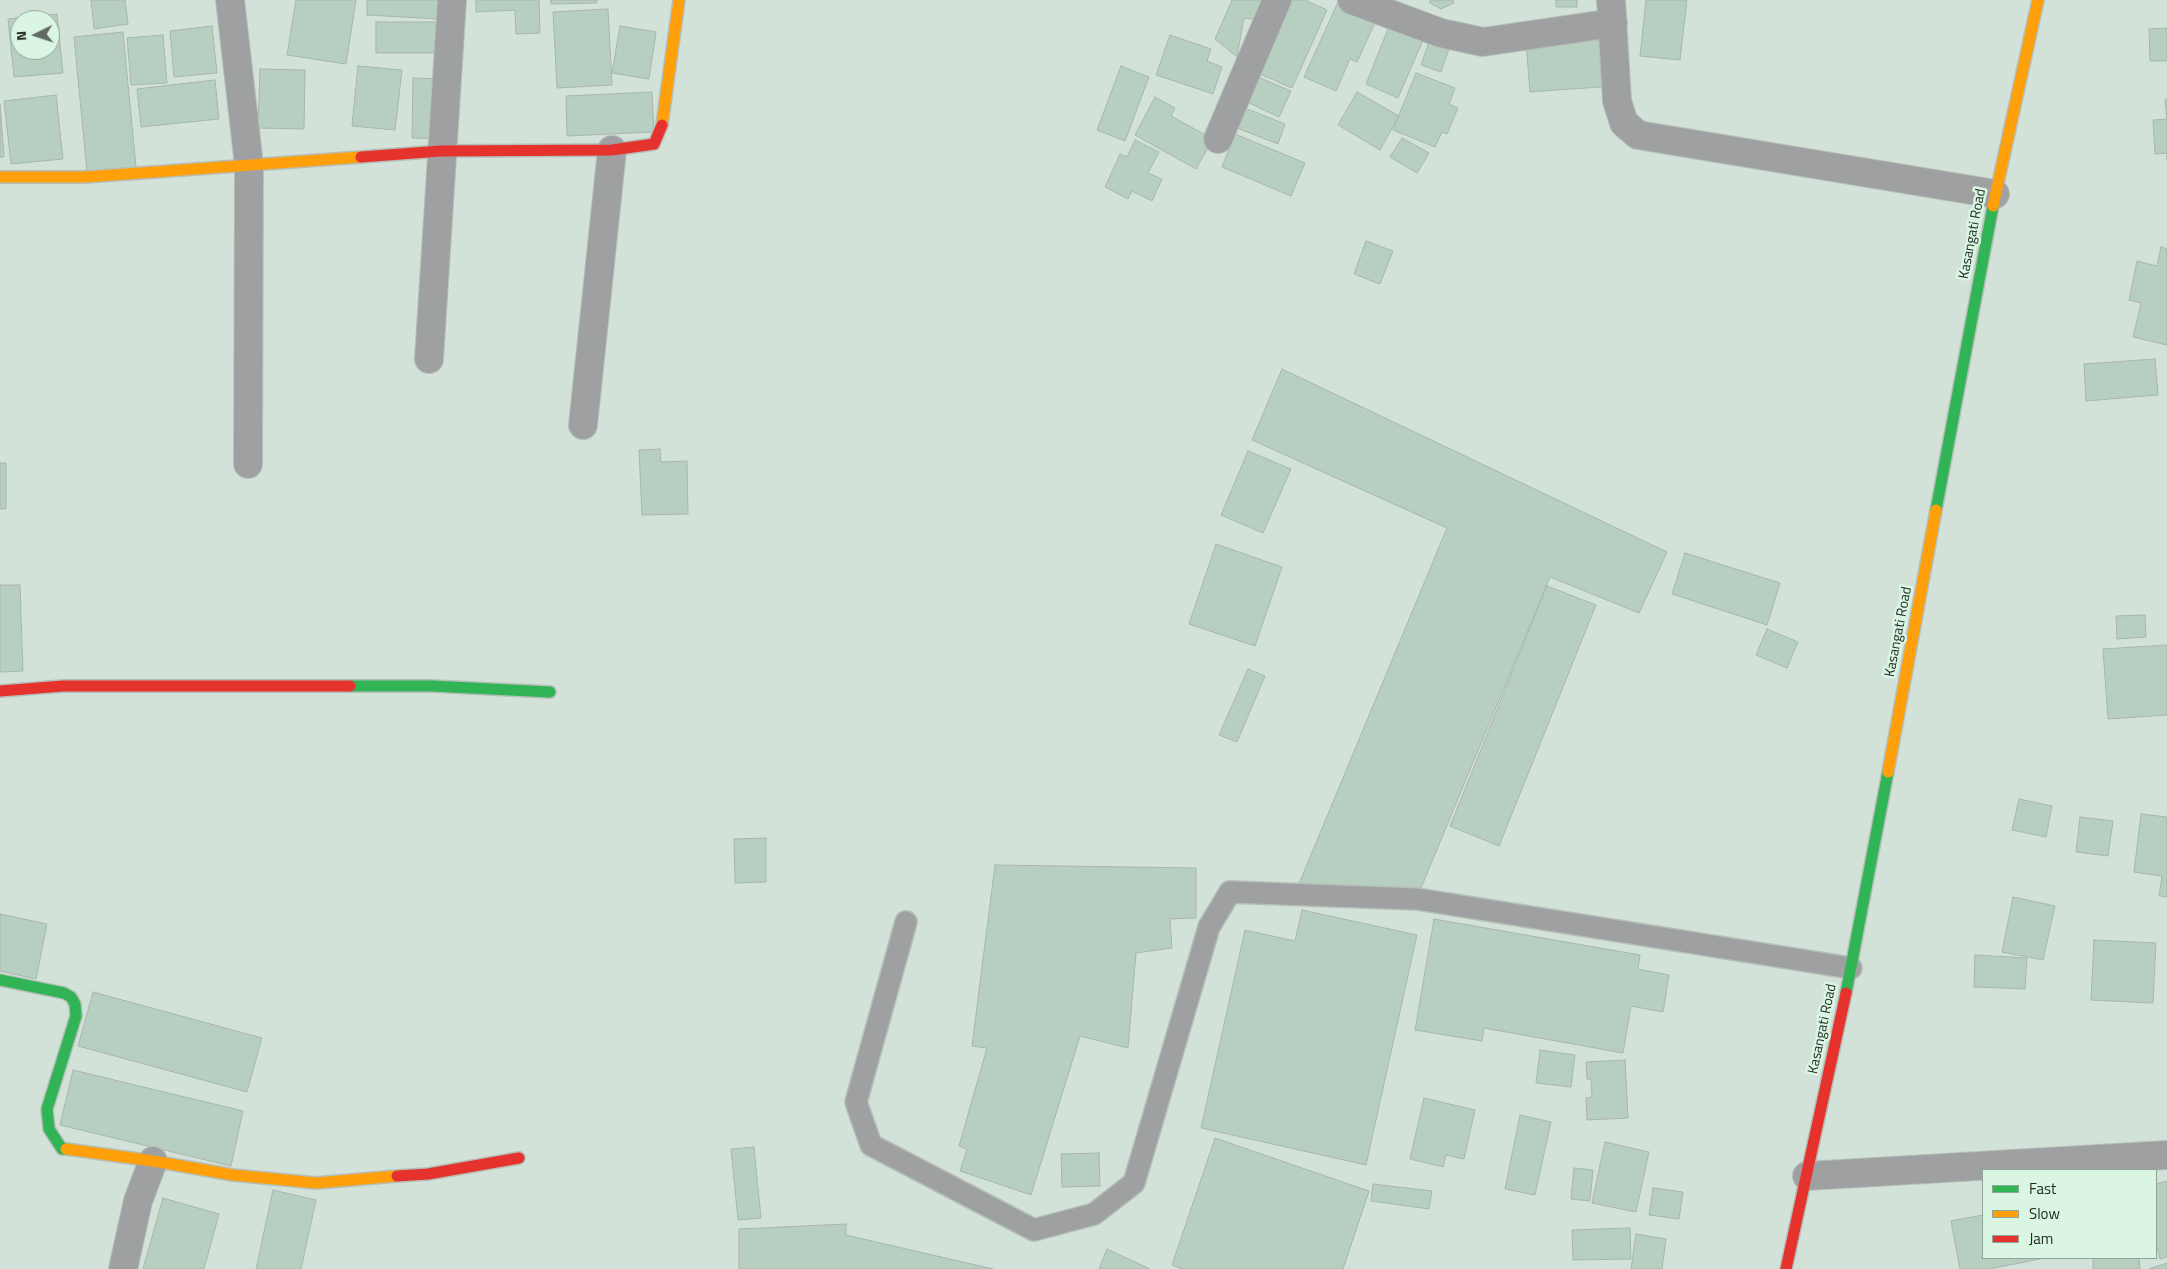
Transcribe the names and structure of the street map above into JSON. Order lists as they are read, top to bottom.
{
  "streets": {
    "street": ["Kasangati Road"]
  },
  "legend": ["Fast", "Slow", "Jam"],
  "north": "left"
}
